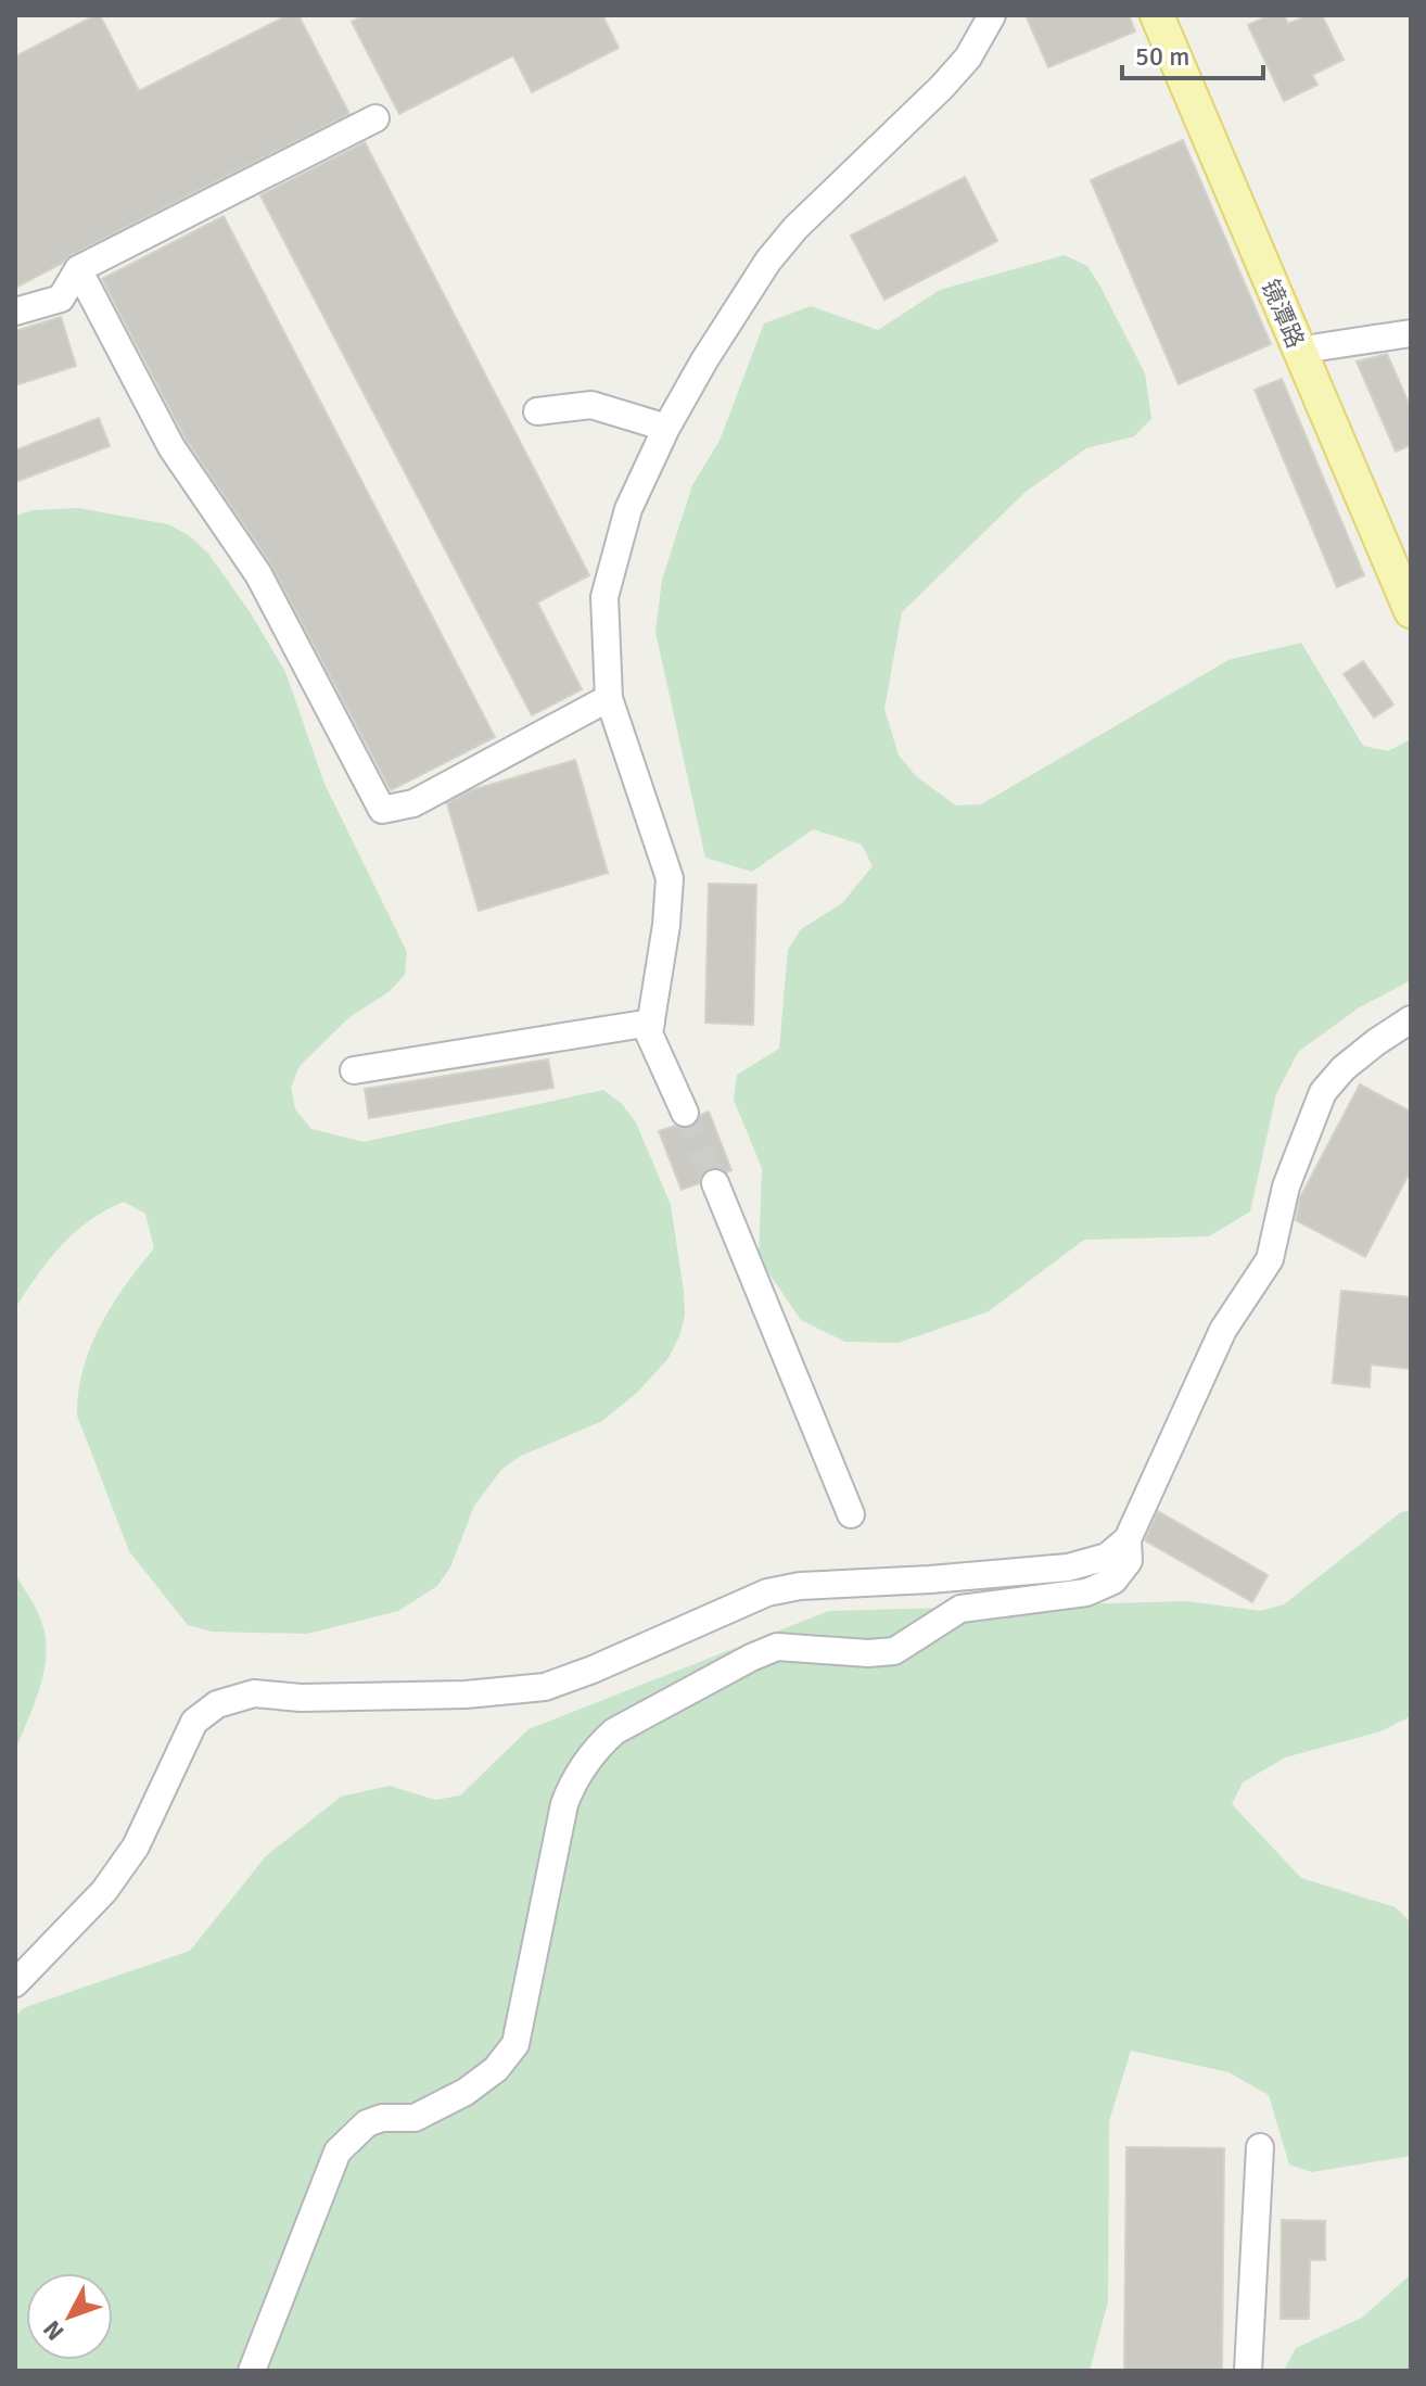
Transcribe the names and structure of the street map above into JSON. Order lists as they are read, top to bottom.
{
  "streets": {
    "main road": ["镜潭路"]
  },
  "scale_bar": "50 m",
  "north": "bottom left"
}
